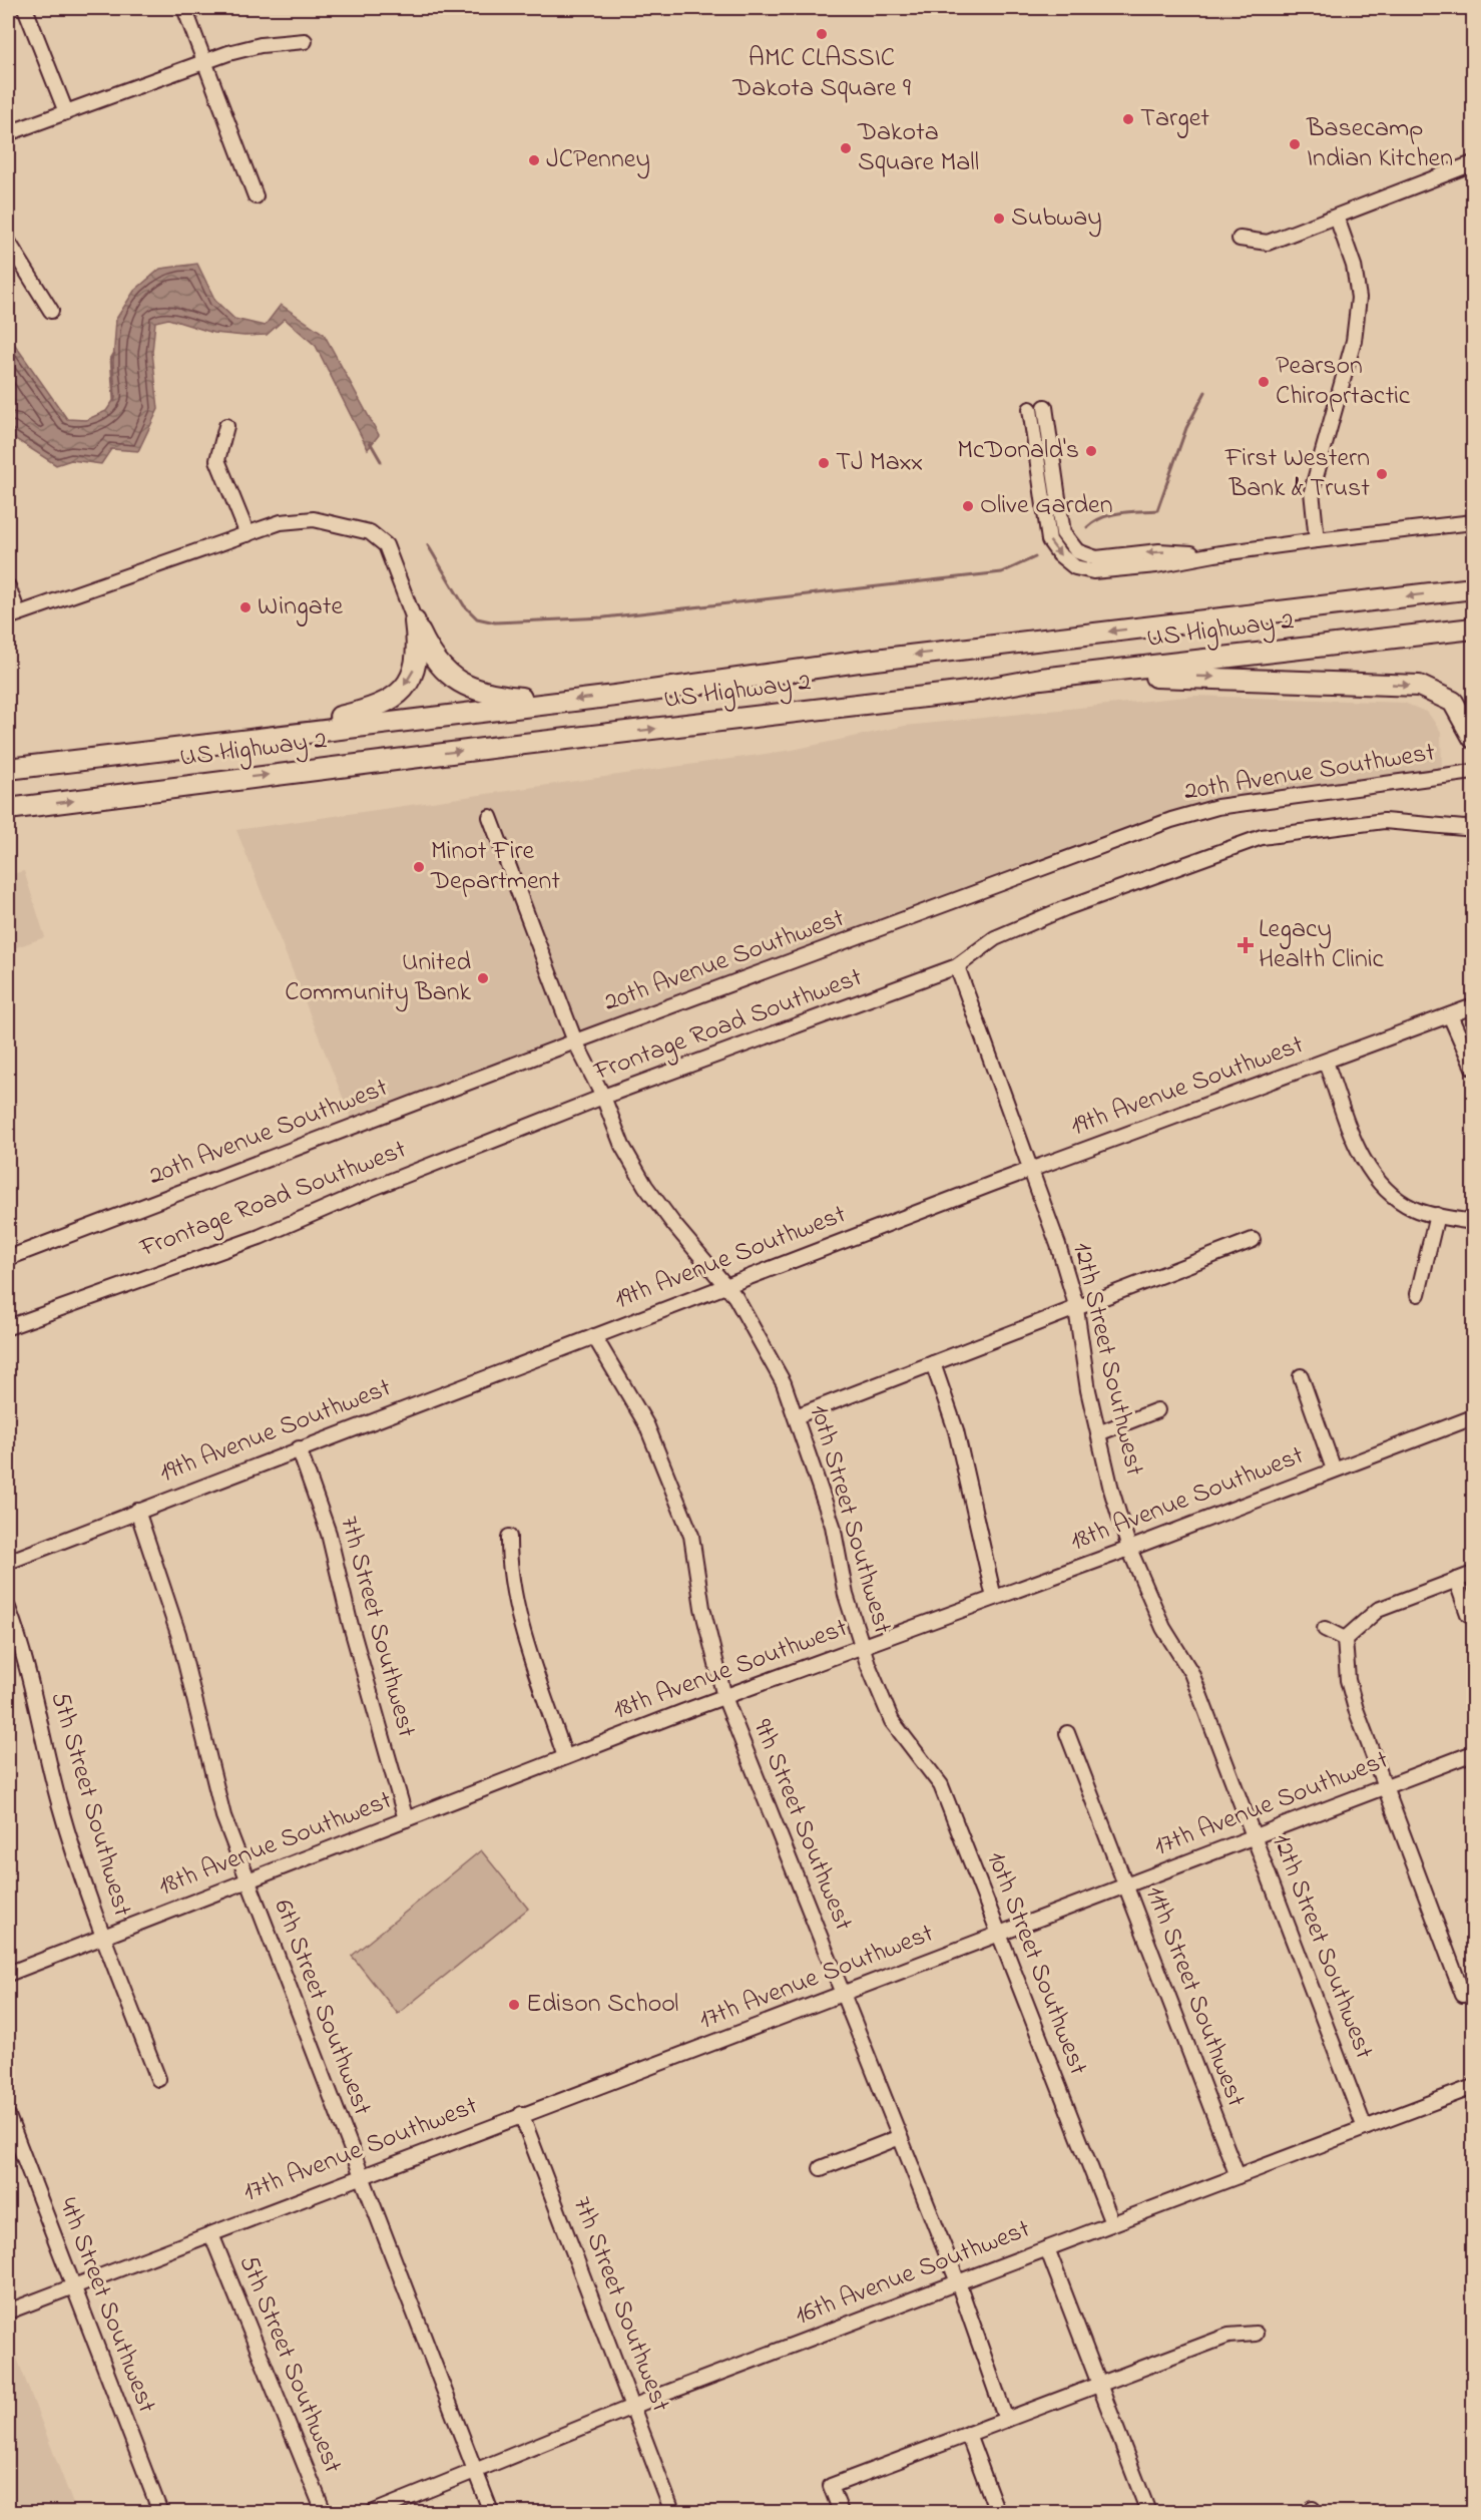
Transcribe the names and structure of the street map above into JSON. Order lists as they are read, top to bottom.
{
  "streets": {
    "highway": ["US Highway 2"],
    "street": [
      "20th Avenue Southwest",
      "Frontage Road Southwest",
      "19th Avenue Southwest",
      "12th Street Southwest",
      "18th Avenue Southwest",
      "10th Street Southwest",
      "7th Street Southwest",
      "5th Street Southwest",
      "17th Avenue Southwest",
      "9th Street Southwest",
      "11th Street Southwest",
      "6th Street Southwest",
      "16th Avenue Southwest",
      "4th Street Southwest"
    ]
  },
  "crossings": [
    ["20th Avenue Southwest", "10th Street Southwest"],
    ["Frontage Road Southwest", "12th Street Southwest"],
    ["Frontage Road Southwest", "10th Street Southwest"],
    ["19th Avenue Southwest", "12th Street Southwest"],
    ["19th Avenue Southwest", "10th Street Southwest"],
    ["19th Avenue Southwest", "7th Street Southwest"],
    ["19th Avenue Southwest", "9th Street Southwest"],
    ["19th Avenue Southwest", "6th Street Southwest"],
    ["12th Street Southwest", "18th Avenue Southwest"],
    ["12th Street Southwest", "17th Avenue Southwest"],
    ["12th Street Southwest", "16th Avenue Southwest"],
    ["18th Avenue Southwest", "10th Street Southwest"],
    ["18th Avenue Southwest", "7th Street Southwest"],
    ["18th Avenue Southwest", "5th Street Southwest"],
    ["18th Avenue Southwest", "9th Street Southwest"],
    ["18th Avenue Southwest", "6th Street Southwest"],
    ["10th Street Southwest", "17th Avenue Southwest"],
    ["10th Street Southwest", "16th Avenue Southwest"],
    ["7th Street Southwest", "17th Avenue Southwest"],
    ["7th Street Southwest", "16th Avenue Southwest"],
    ["5th Street Southwest", "17th Avenue Southwest"],
    ["17th Avenue Southwest", "9th Street Southwest"],
    ["17th Avenue Southwest", "11th Street Southwest"],
    ["17th Avenue Southwest", "6th Street Southwest"],
    ["17th Avenue Southwest", "4th Street Southwest"],
    ["9th Street Southwest", "16th Avenue Southwest"],
    ["11th Street Southwest", "16th Avenue Southwest"],
    ["6th Street Southwest", "16th Avenue Southwest"]
  ],
  "places": {
    "other": [
      "AMC CLASSIC Dakota Square 9",
      "Target",
      "Basecamp Indian Kitchen",
      "Dakota Square Mall",
      "JCPenney",
      "Subway",
      "Pearson Chiroprtactic",
      "McDonald's",
      "TJ Maxx",
      "First Western Bank & Trust",
      "Olive Garden",
      "Wingate",
      "Minot Fire Department",
      "United Community Bank",
      "Edison School"
    ],
    "health": ["Legacy Health Clinic"]
  }
}
